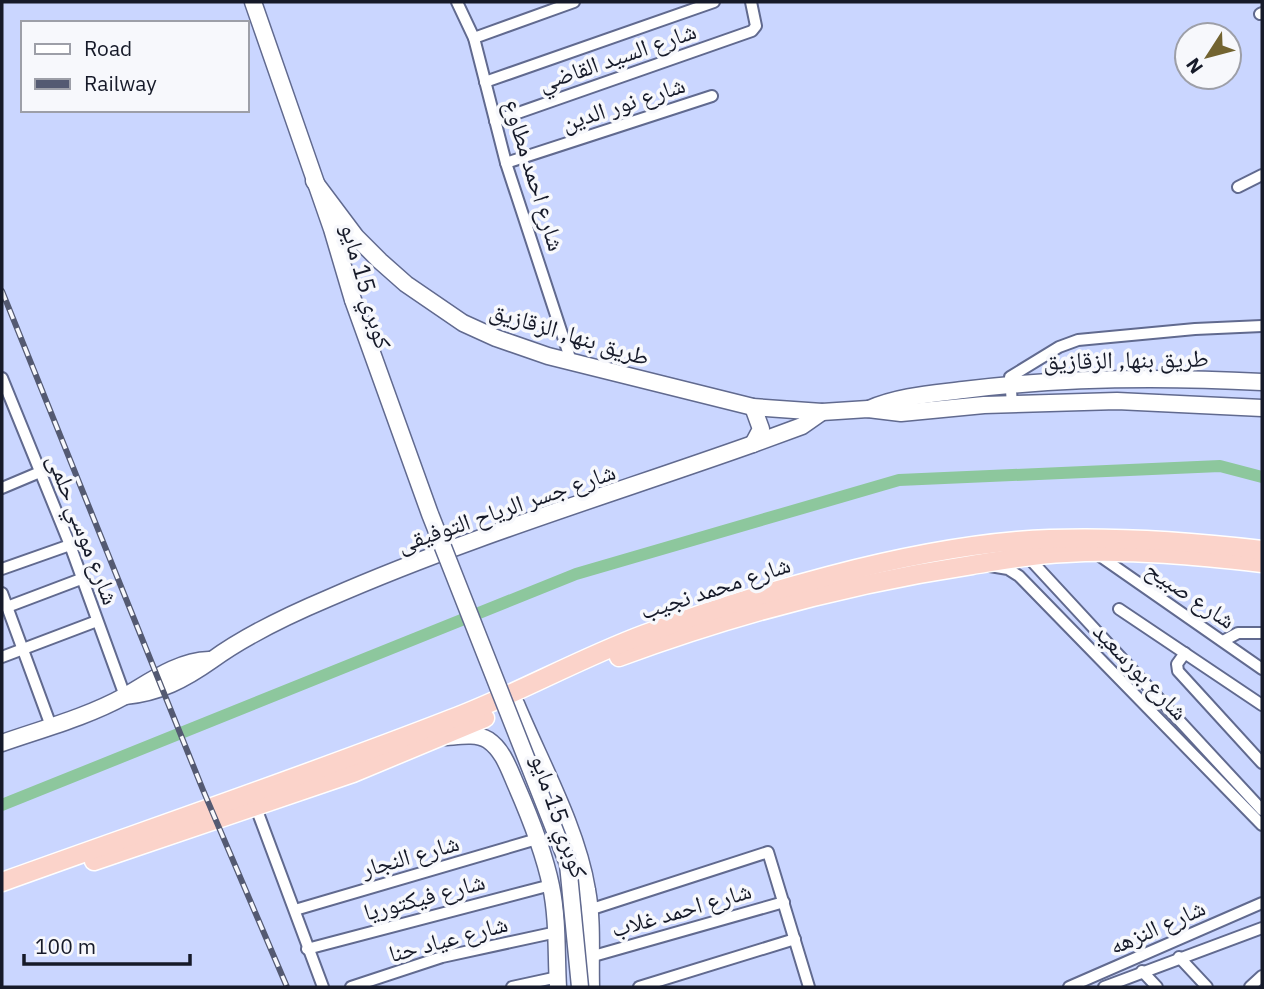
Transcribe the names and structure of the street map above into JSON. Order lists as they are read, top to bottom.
{
  "streets": {
    "highway": ["شارع محمد نجيب"],
    "main road": ["كوبري 15 مايو", "طريق بنها, الزقازيق", "شارع جسر الرياح التوفيقى"],
    "street": [
      "شارع السيد القاضي",
      "شارع نور الدين",
      "شارع احمد مطاوع",
      "شارع موسي حلمى",
      "شارع صبيح",
      "شارع بورسعيد",
      "شارع النجار",
      "شارع فيكتوريا",
      "شارع احمد غلاب",
      "شارع النزهه",
      "شارع عياد حنا"
    ]
  },
  "crossings": [
    ["شارع السيد القاضي", "شارع احمد مطاوع"],
    ["شارع نور الدين", "شارع احمد مطاوع"],
    ["شارع احمد مطاوع", "طريق بنها, الزقازيق"],
    ["كوبري 15 مايو", "طريق بنها, الزقازيق"],
    ["طريق بنها, الزقازيق", "شارع جسر الرياح التوفيقى"],
    ["شارع جسر الرياح التوفيقى", "شارع موسي حلمى"],
    ["شارع محمد نجيب", "شارع صبيح"],
    ["شارع محمد نجيب", "شارع بورسعيد"]
  ],
  "legend": ["Road", "Railway"],
  "scale_bar": "100 m",
  "north": "bottom left"
}
